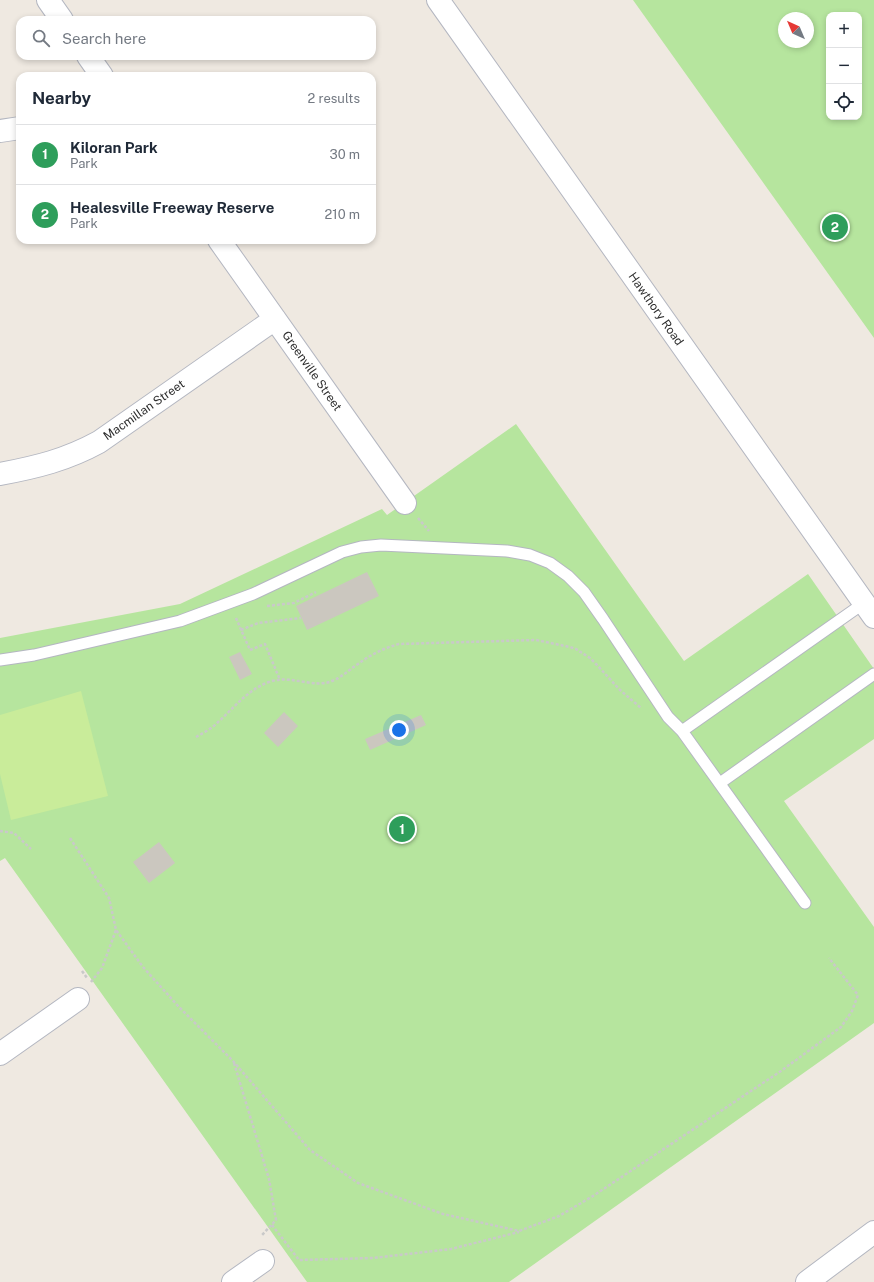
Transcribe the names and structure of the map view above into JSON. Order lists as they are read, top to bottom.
{
  "streets": {
    "street": ["Hawthory Road", "Greenville Street", "Macmillan Street"]
  },
  "crossings": [
    ["Greenville Street", "Macmillan Street"]
  ],
  "north": "top left",
  "page": {
    "map_buttons": ["+", "−"],
    "search": "Search here",
    "heading": ["Nearby", "2 results"],
    "list": [
      {
        "mark": "1",
        "name": "Kiloran Park",
        "note": "Park",
        "value": "30 m"
      },
      {
        "mark": "2",
        "name": "Healesville Freeway Reserve",
        "note": "Park",
        "value": "210 m"
      }
    ],
    "pins": ["2", "1"]
  }
}
